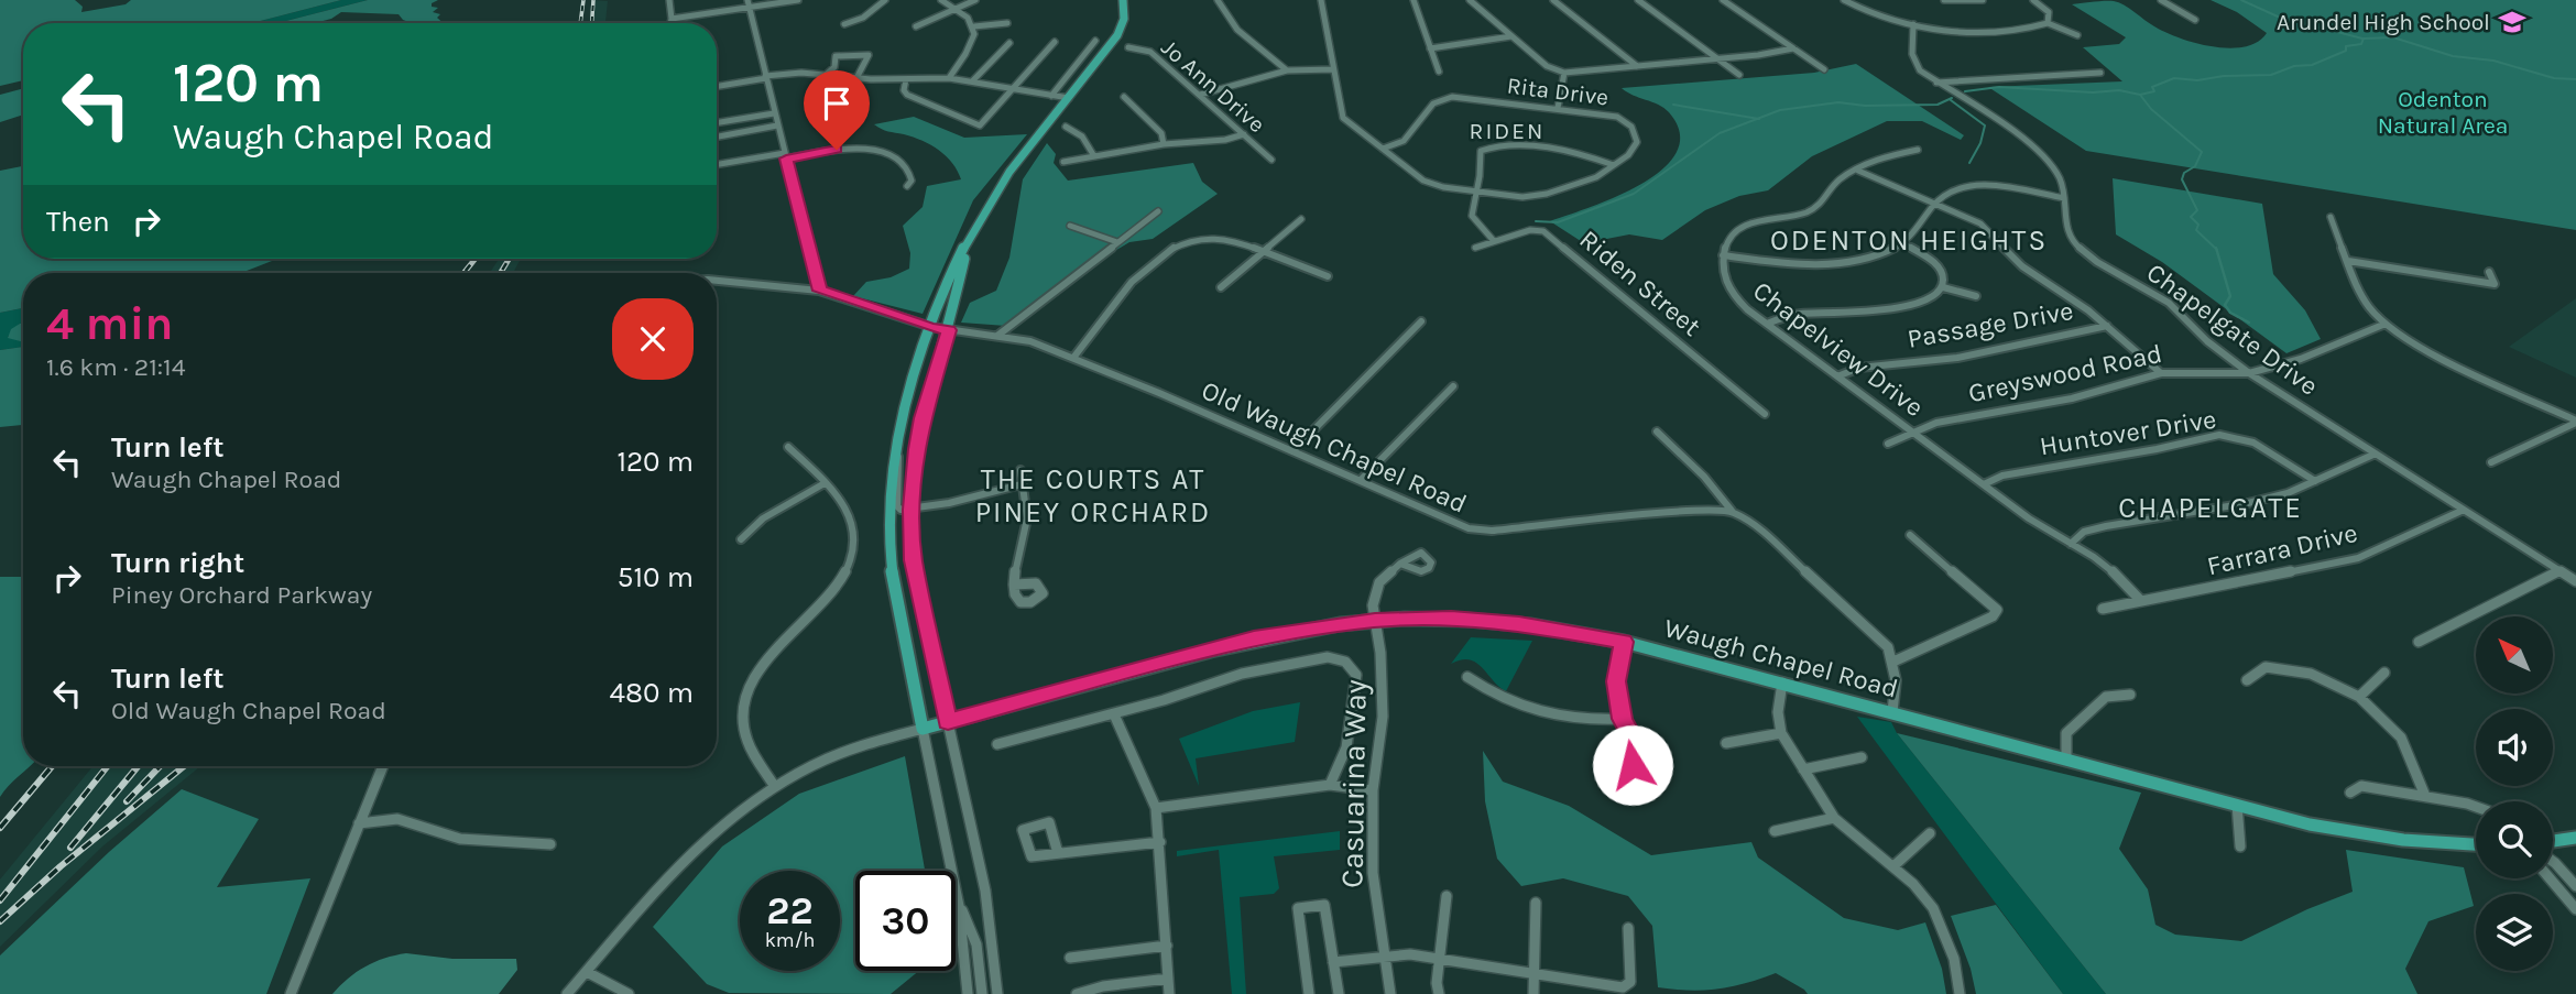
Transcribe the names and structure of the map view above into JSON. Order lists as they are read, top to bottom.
{
  "streets": {
    "main road": ["Waugh Chapel Road"],
    "street": [
      "Jo Ann Drive",
      "Rita Drive",
      "Riden Street",
      "Passage Drive",
      "Chapelgate Drive",
      "Chapelview Drive",
      "Greyswood Road",
      "Huntover Drive",
      "Old Waugh Chapel Road",
      "Farrara Drive",
      "Casuarina Way"
    ]
  },
  "crossings": [
    ["Passage Drive", "Chapelview Drive"],
    ["Chapelgate Drive", "Greyswood Road"],
    ["Chapelgate Drive", "Farrara Drive"],
    ["Chapelview Drive", "Greyswood Road"],
    ["Chapelview Drive", "Huntover Drive"],
    ["Chapelview Drive", "Farrara Drive"],
    ["Waugh Chapel Road", "Casuarina Way"]
  ],
  "districts": [
    "RIDEN",
    "ODENTON HEIGHTS",
    "THE COURTS AT PINEY ORCHARD",
    "CHAPELGATE"
  ],
  "parks": ["Odenton Natural Area"],
  "places": {
    "school or university": ["Arundel High School"]
  },
  "north": "top left",
  "page": {
    "turn": ["120 m", "Waugh Chapel Road"],
    "then": "Then",
    "heading": ["4 min", "1.6 km · 21:14"],
    "list": [
      {
        "name": "Turn left",
        "note": "Waugh Chapel Road",
        "value": "120 m"
      },
      {
        "name": "Turn right",
        "note": "Piney Orchard Parkway",
        "value": "510 m"
      },
      {
        "name": "Turn left",
        "note": "Old Waugh Chapel Road",
        "value": "480 m"
      }
    ],
    "speed": "22 km/h",
    "limit": "30"
  }
}
